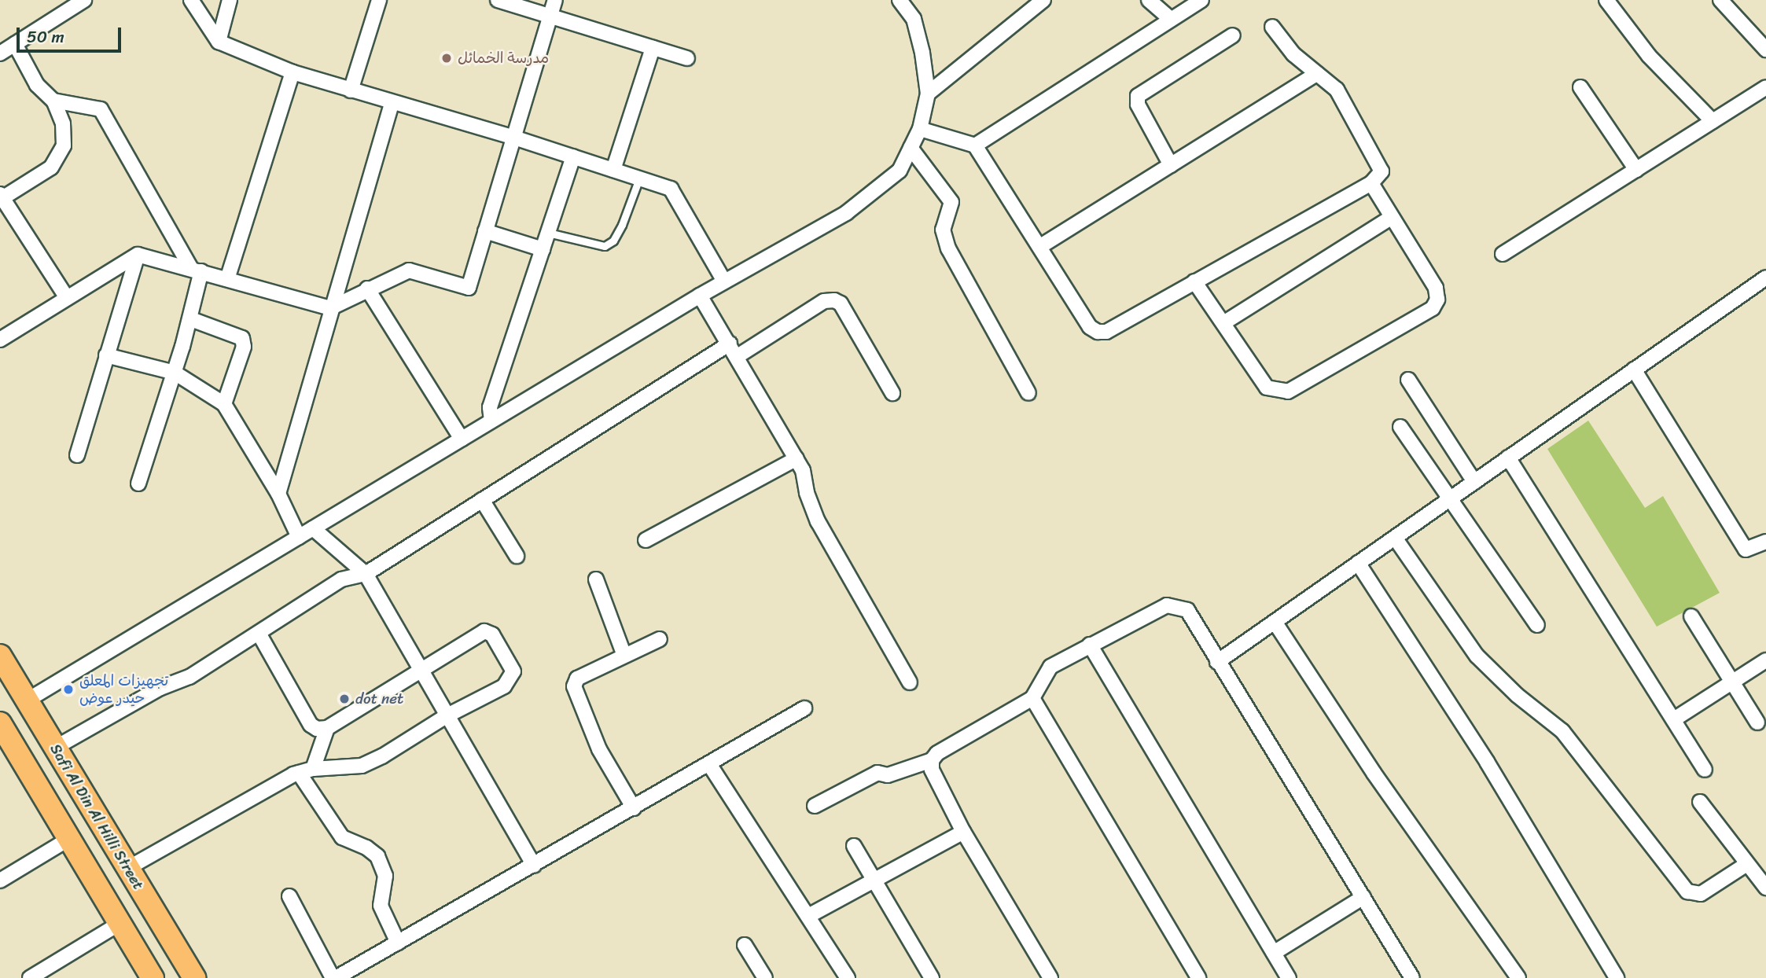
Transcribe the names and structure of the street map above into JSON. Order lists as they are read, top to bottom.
{
  "streets": {
    "main road": ["Safi Al Din Al Hilli Street"]
  },
  "places": ["مدرسة الخمائل", "تجهيزات المعلق حيدر عوض", "dot net"],
  "scale_bar": "50 m"
}
